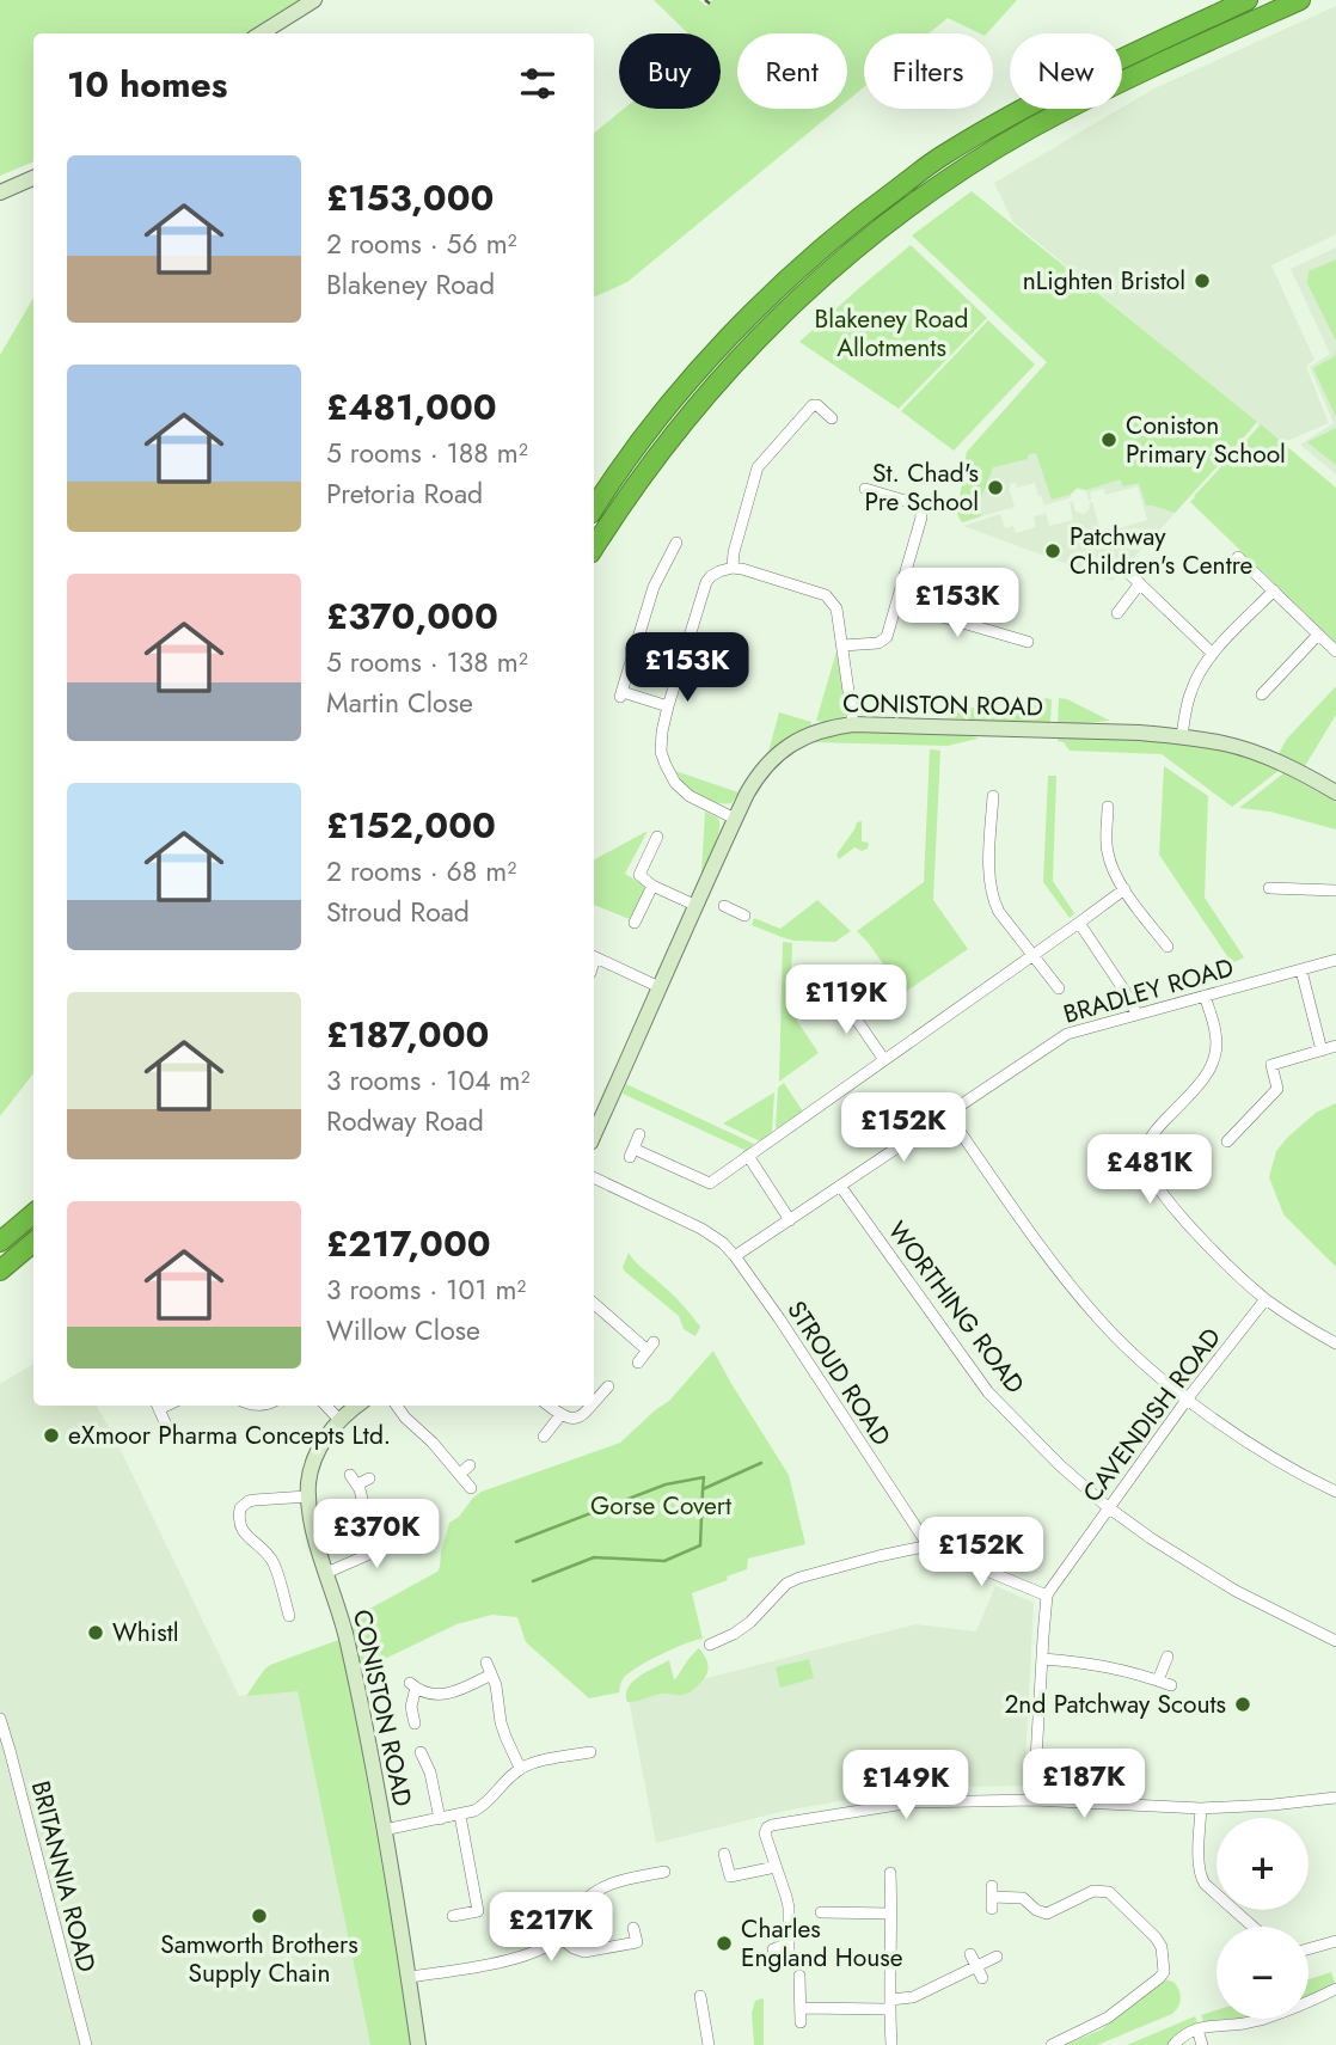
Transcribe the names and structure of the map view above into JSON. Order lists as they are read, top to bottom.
{
  "streets": {
    "street": [
      "CONISTON ROAD",
      "BRADLEY ROAD",
      "WORTHING ROAD",
      "STROUD ROAD",
      "CAVENDISH ROAD",
      "BRITANNIA ROAD"
    ]
  },
  "crossings": [
    ["BRADLEY ROAD", "WORTHING ROAD"],
    ["BRADLEY ROAD", "STROUD ROAD"],
    ["WORTHING ROAD", "CAVENDISH ROAD"]
  ],
  "parks": ["Blakeney Road Allotments", "Gorse Covert"],
  "places": [
    "nLighten Bristol",
    "Coniston Primary School",
    "St. Chad's Pre School",
    "Patchway Children's Centre",
    "eXmoor Pharma Concepts Ltd.",
    "Whistl",
    "2nd Patchway Scouts",
    "Samworth Brothers Supply Chain",
    "Charles England House"
  ],
  "page": {
    "chip": [
      "Buy",
      "Rent",
      "Filters",
      "New"
    ],
    "heading": "10 homes",
    "list": [
      {
        "name": "£153,000",
        "note": "2 rooms · 56 m² · Blakeney Road"
      },
      {
        "name": "£481,000",
        "note": "5 rooms · 188 m² · Pretoria Road"
      },
      {
        "name": "£370,000",
        "note": "5 rooms · 138 m² · Martin Close"
      },
      {
        "name": "£152,000",
        "note": "2 rooms · 68 m² · Stroud Road"
      },
      {
        "name": "£187,000",
        "note": "3 rooms · 104 m² · Rodway Road"
      },
      {
        "name": "£217,000",
        "note": "3 rooms · 101 m² · Willow Close"
      }
    ],
    "price": [
      "£153K",
      "£153K",
      "£119K",
      "£152K",
      "£481K",
      "£370K",
      "£152K",
      "£187K",
      "£149K",
      "£217K"
    ],
    "map_buttons": ["+", "−"]
  }
}
